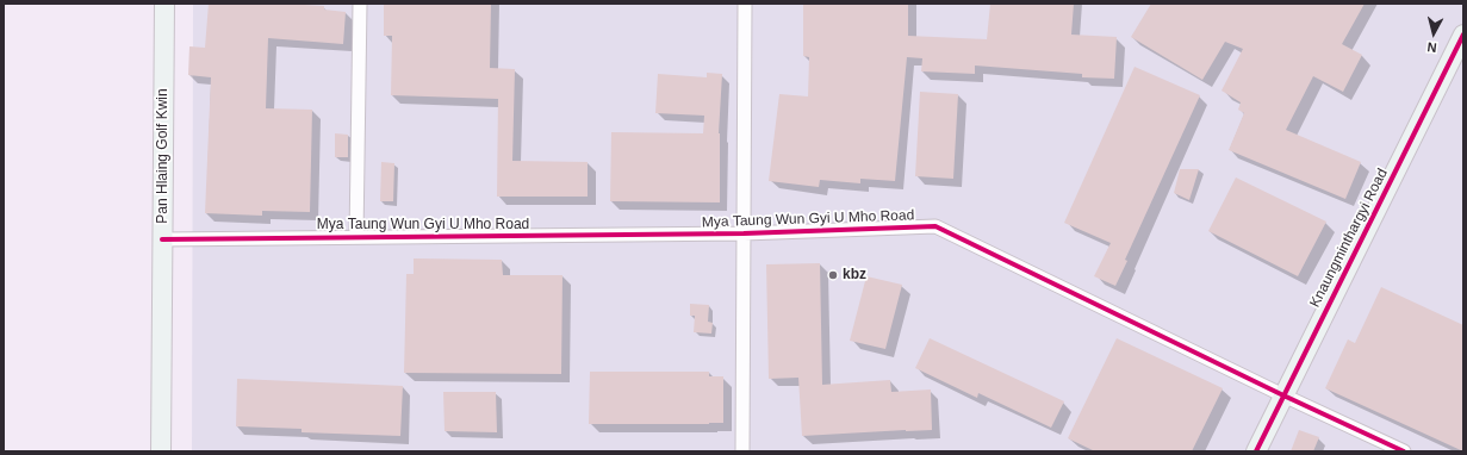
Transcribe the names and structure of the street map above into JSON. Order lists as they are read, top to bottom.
{
  "streets": {
    "street": ["Pan Hlaing Golf Kwin", "Mya Taung Wun Gyi U Mho Road", "Knaungminthargyi Road"]
  },
  "crossings": [
    ["Pan Hlaing Golf Kwin", "Mya Taung Wun Gyi U Mho Road"],
    ["Mya Taung Wun Gyi U Mho Road", "Knaungminthargyi Road"]
  ],
  "places": ["kbz"],
  "north": "bottom"
}
